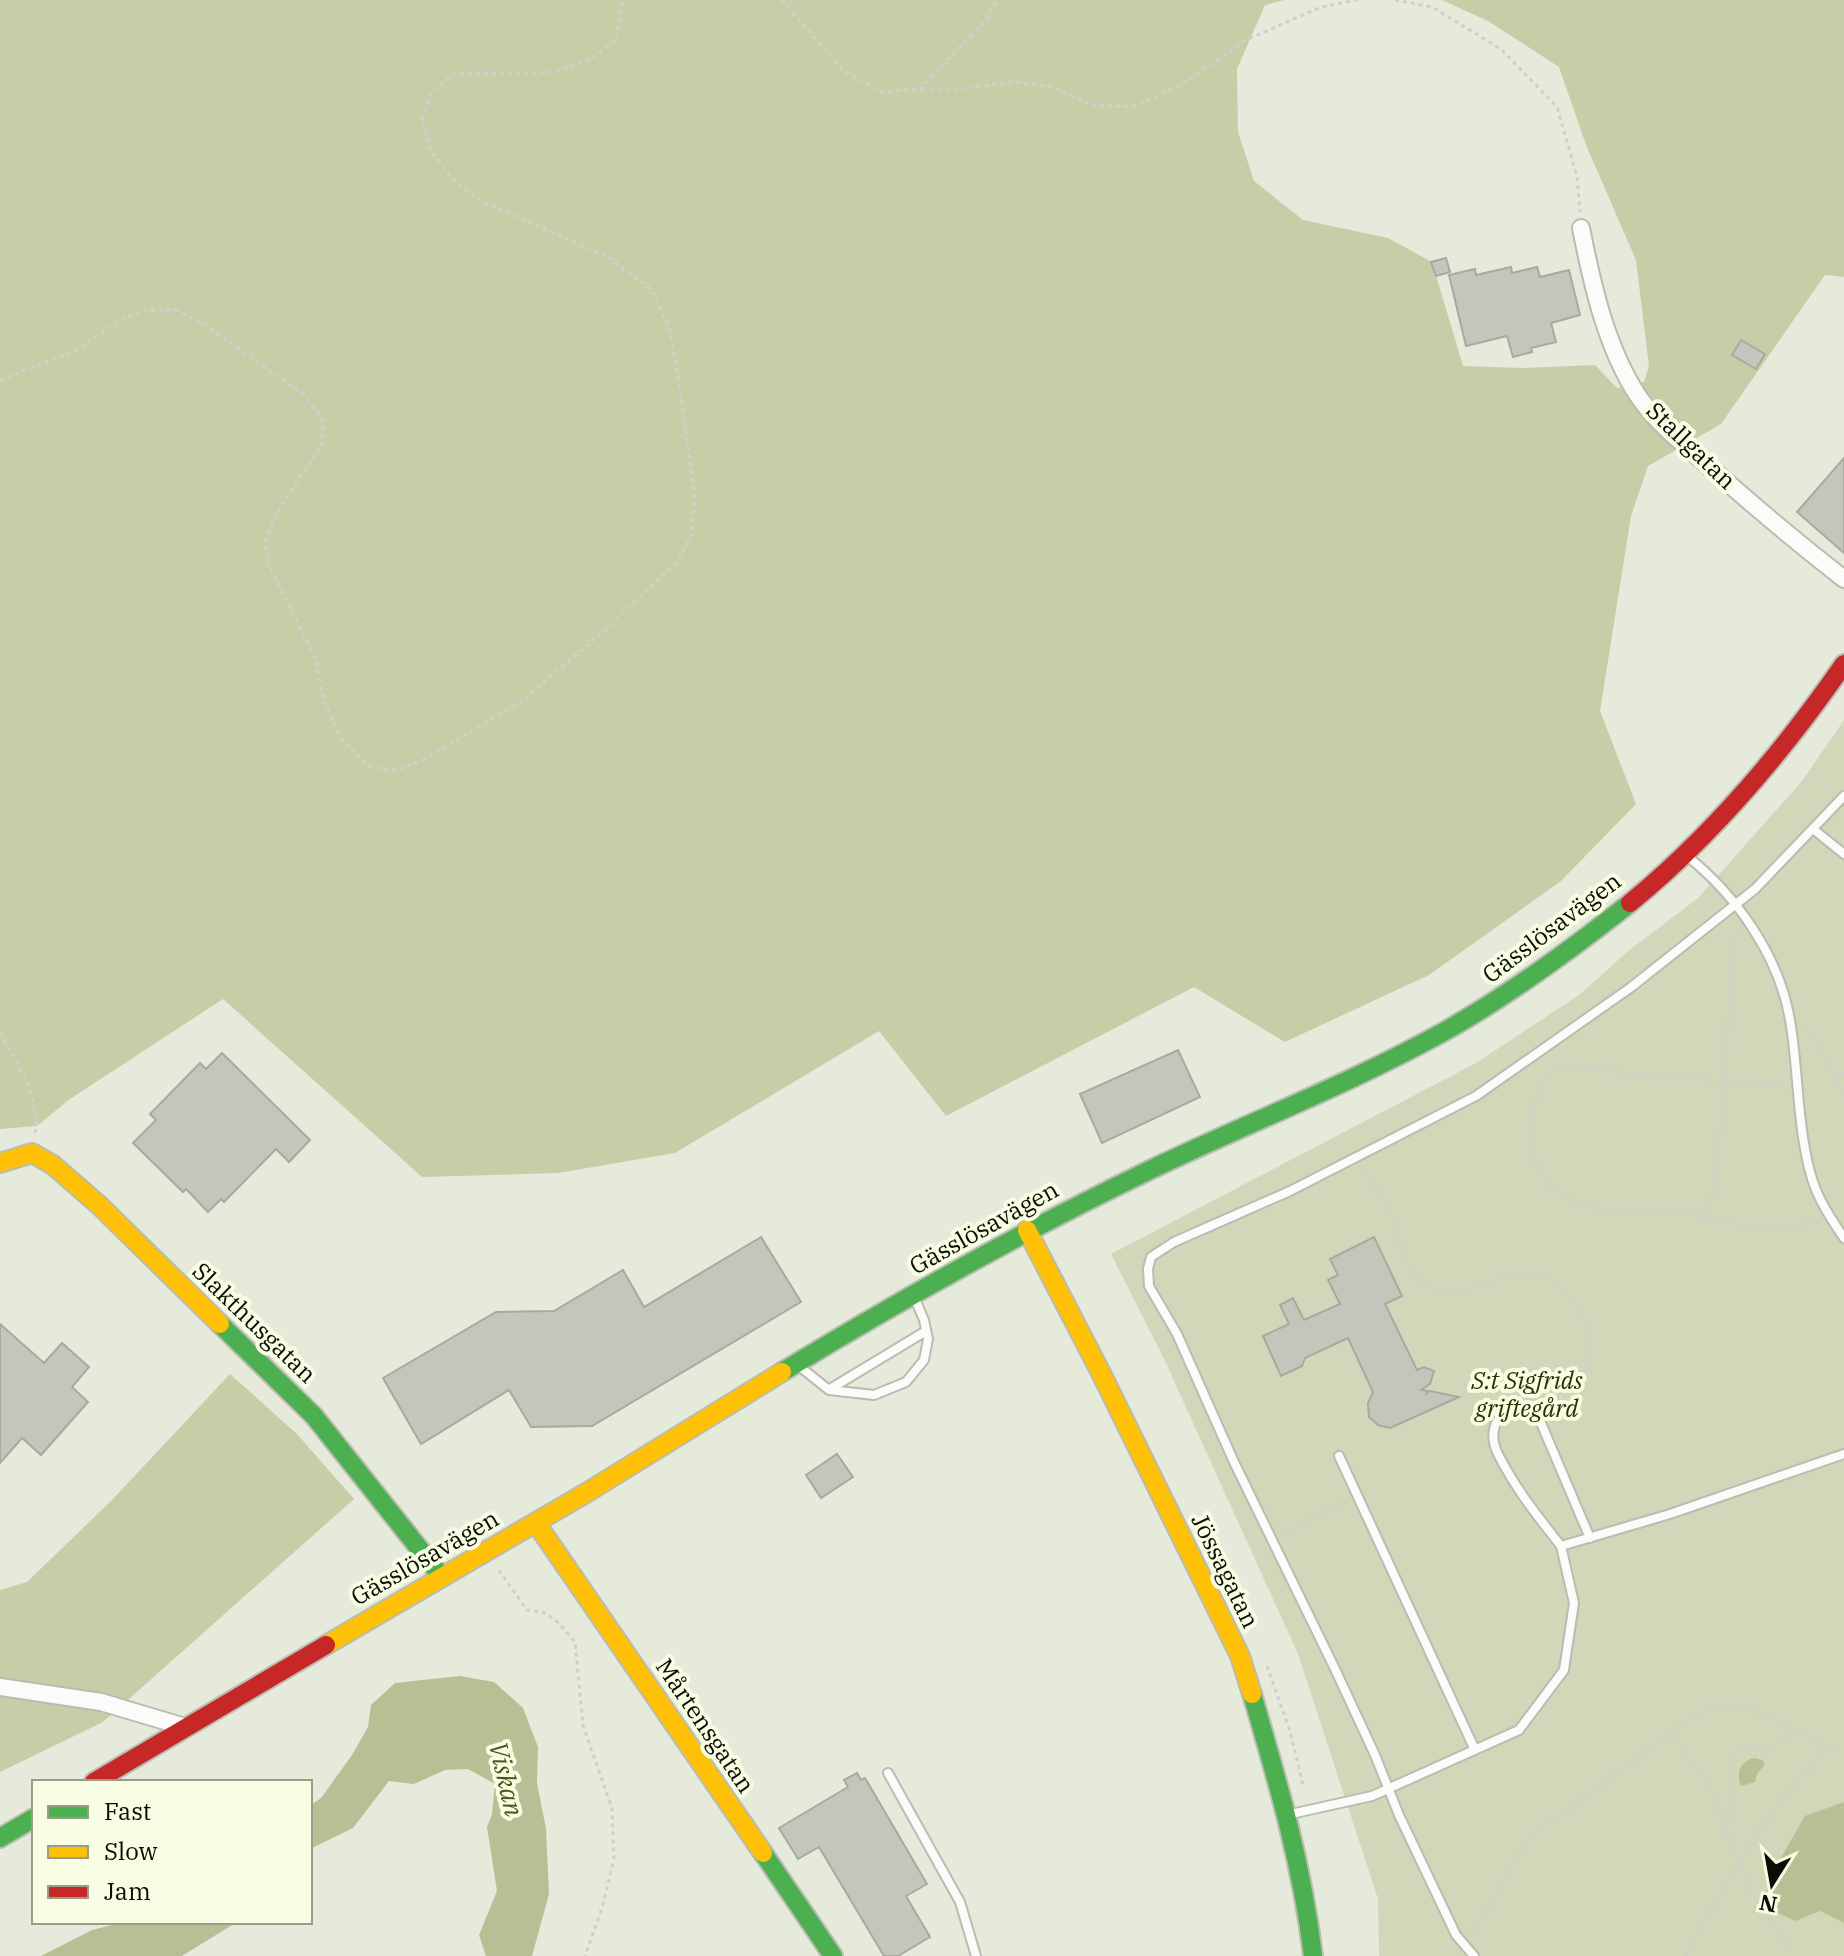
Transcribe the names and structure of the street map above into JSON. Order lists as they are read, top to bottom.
{
  "streets": {
    "street": [
      "Stallgatan",
      "Gässlösavägen",
      "Slakthusgatan",
      "Jössagatan",
      "Mårtensgatan"
    ]
  },
  "crossings": [
    ["Gässlösavägen", "Slakthusgatan"],
    ["Gässlösavägen", "Jössagatan"],
    ["Gässlösavägen", "Mårtensgatan"]
  ],
  "water": ["Viskan"],
  "parks": ["S:t Sigfrids griftegård"],
  "legend": ["Fast", "Slow", "Jam"],
  "north": "bottom"
}
